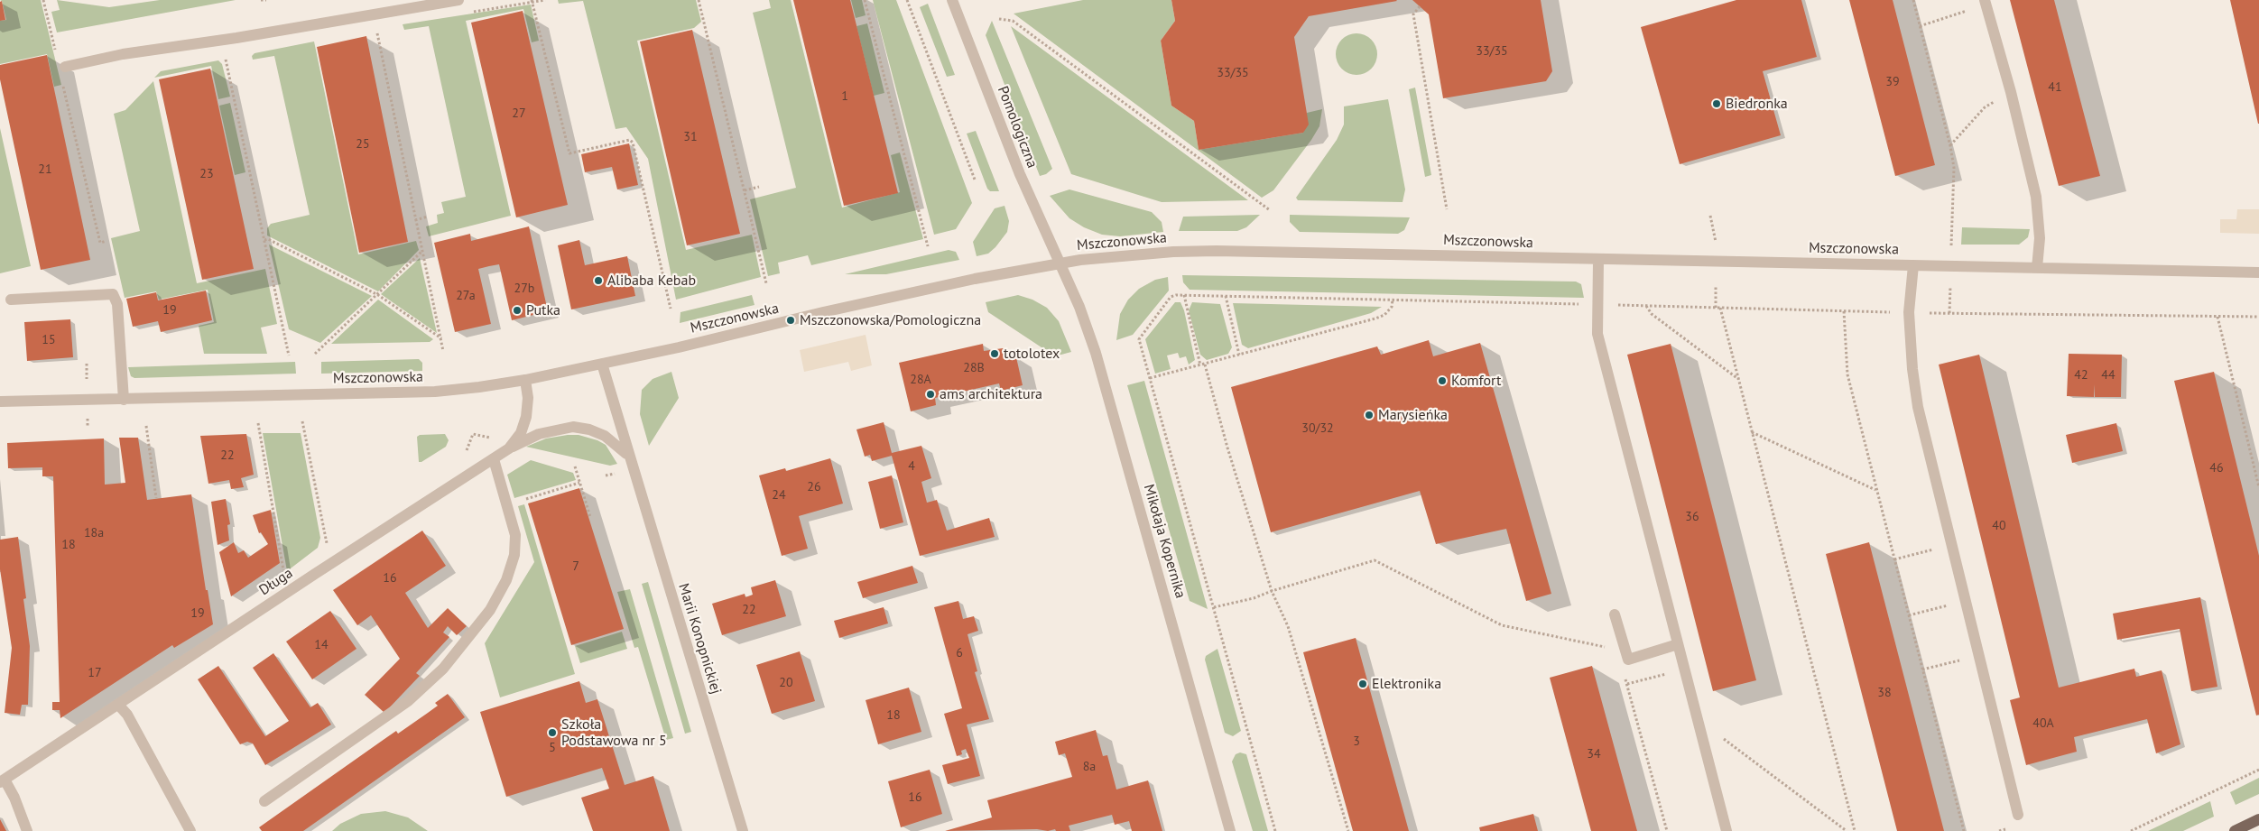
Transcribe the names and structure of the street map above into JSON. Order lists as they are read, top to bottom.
{
  "streets": {
    "street": [
      "Pomologiczna",
      "Mszczonowska",
      "Mikołaja Kopernika",
      "Długa",
      "Marii Konopnickiej"
    ]
  },
  "crossings": [
    ["Pomologiczna", "Mszczonowska"],
    ["Pomologiczna", "Mikołaja Kopernika"],
    ["Mszczonowska", "Mikołaja Kopernika"],
    ["Mszczonowska", "Długa"],
    ["Mszczonowska", "Marii Konopnickiej"]
  ],
  "places": [
    "Biedronka",
    "Alibaba Kebab",
    "Putka",
    "Mszczonowska/Pomologiczna",
    "totolotex",
    "Komfort",
    "ams architektura",
    "Marysieńka",
    "Elektronika",
    "Szkoła Podstawowa nr 5"
  ],
  "house_numbers": [
    "33/35",
    "33/35",
    "39",
    "41",
    "1",
    "27",
    "31",
    "25",
    "21",
    "23",
    "27b",
    "27a",
    "19",
    "15",
    "28B",
    "42",
    "44",
    "28A",
    "30/32",
    "22",
    "4",
    "46",
    "26",
    "24",
    "36",
    "40",
    "18a",
    "18",
    "7",
    "16",
    "22",
    "19",
    "14",
    "6",
    "17",
    "20",
    "38",
    "18",
    "40A",
    "3",
    "5",
    "34",
    "8a",
    "16"
  ]
}
